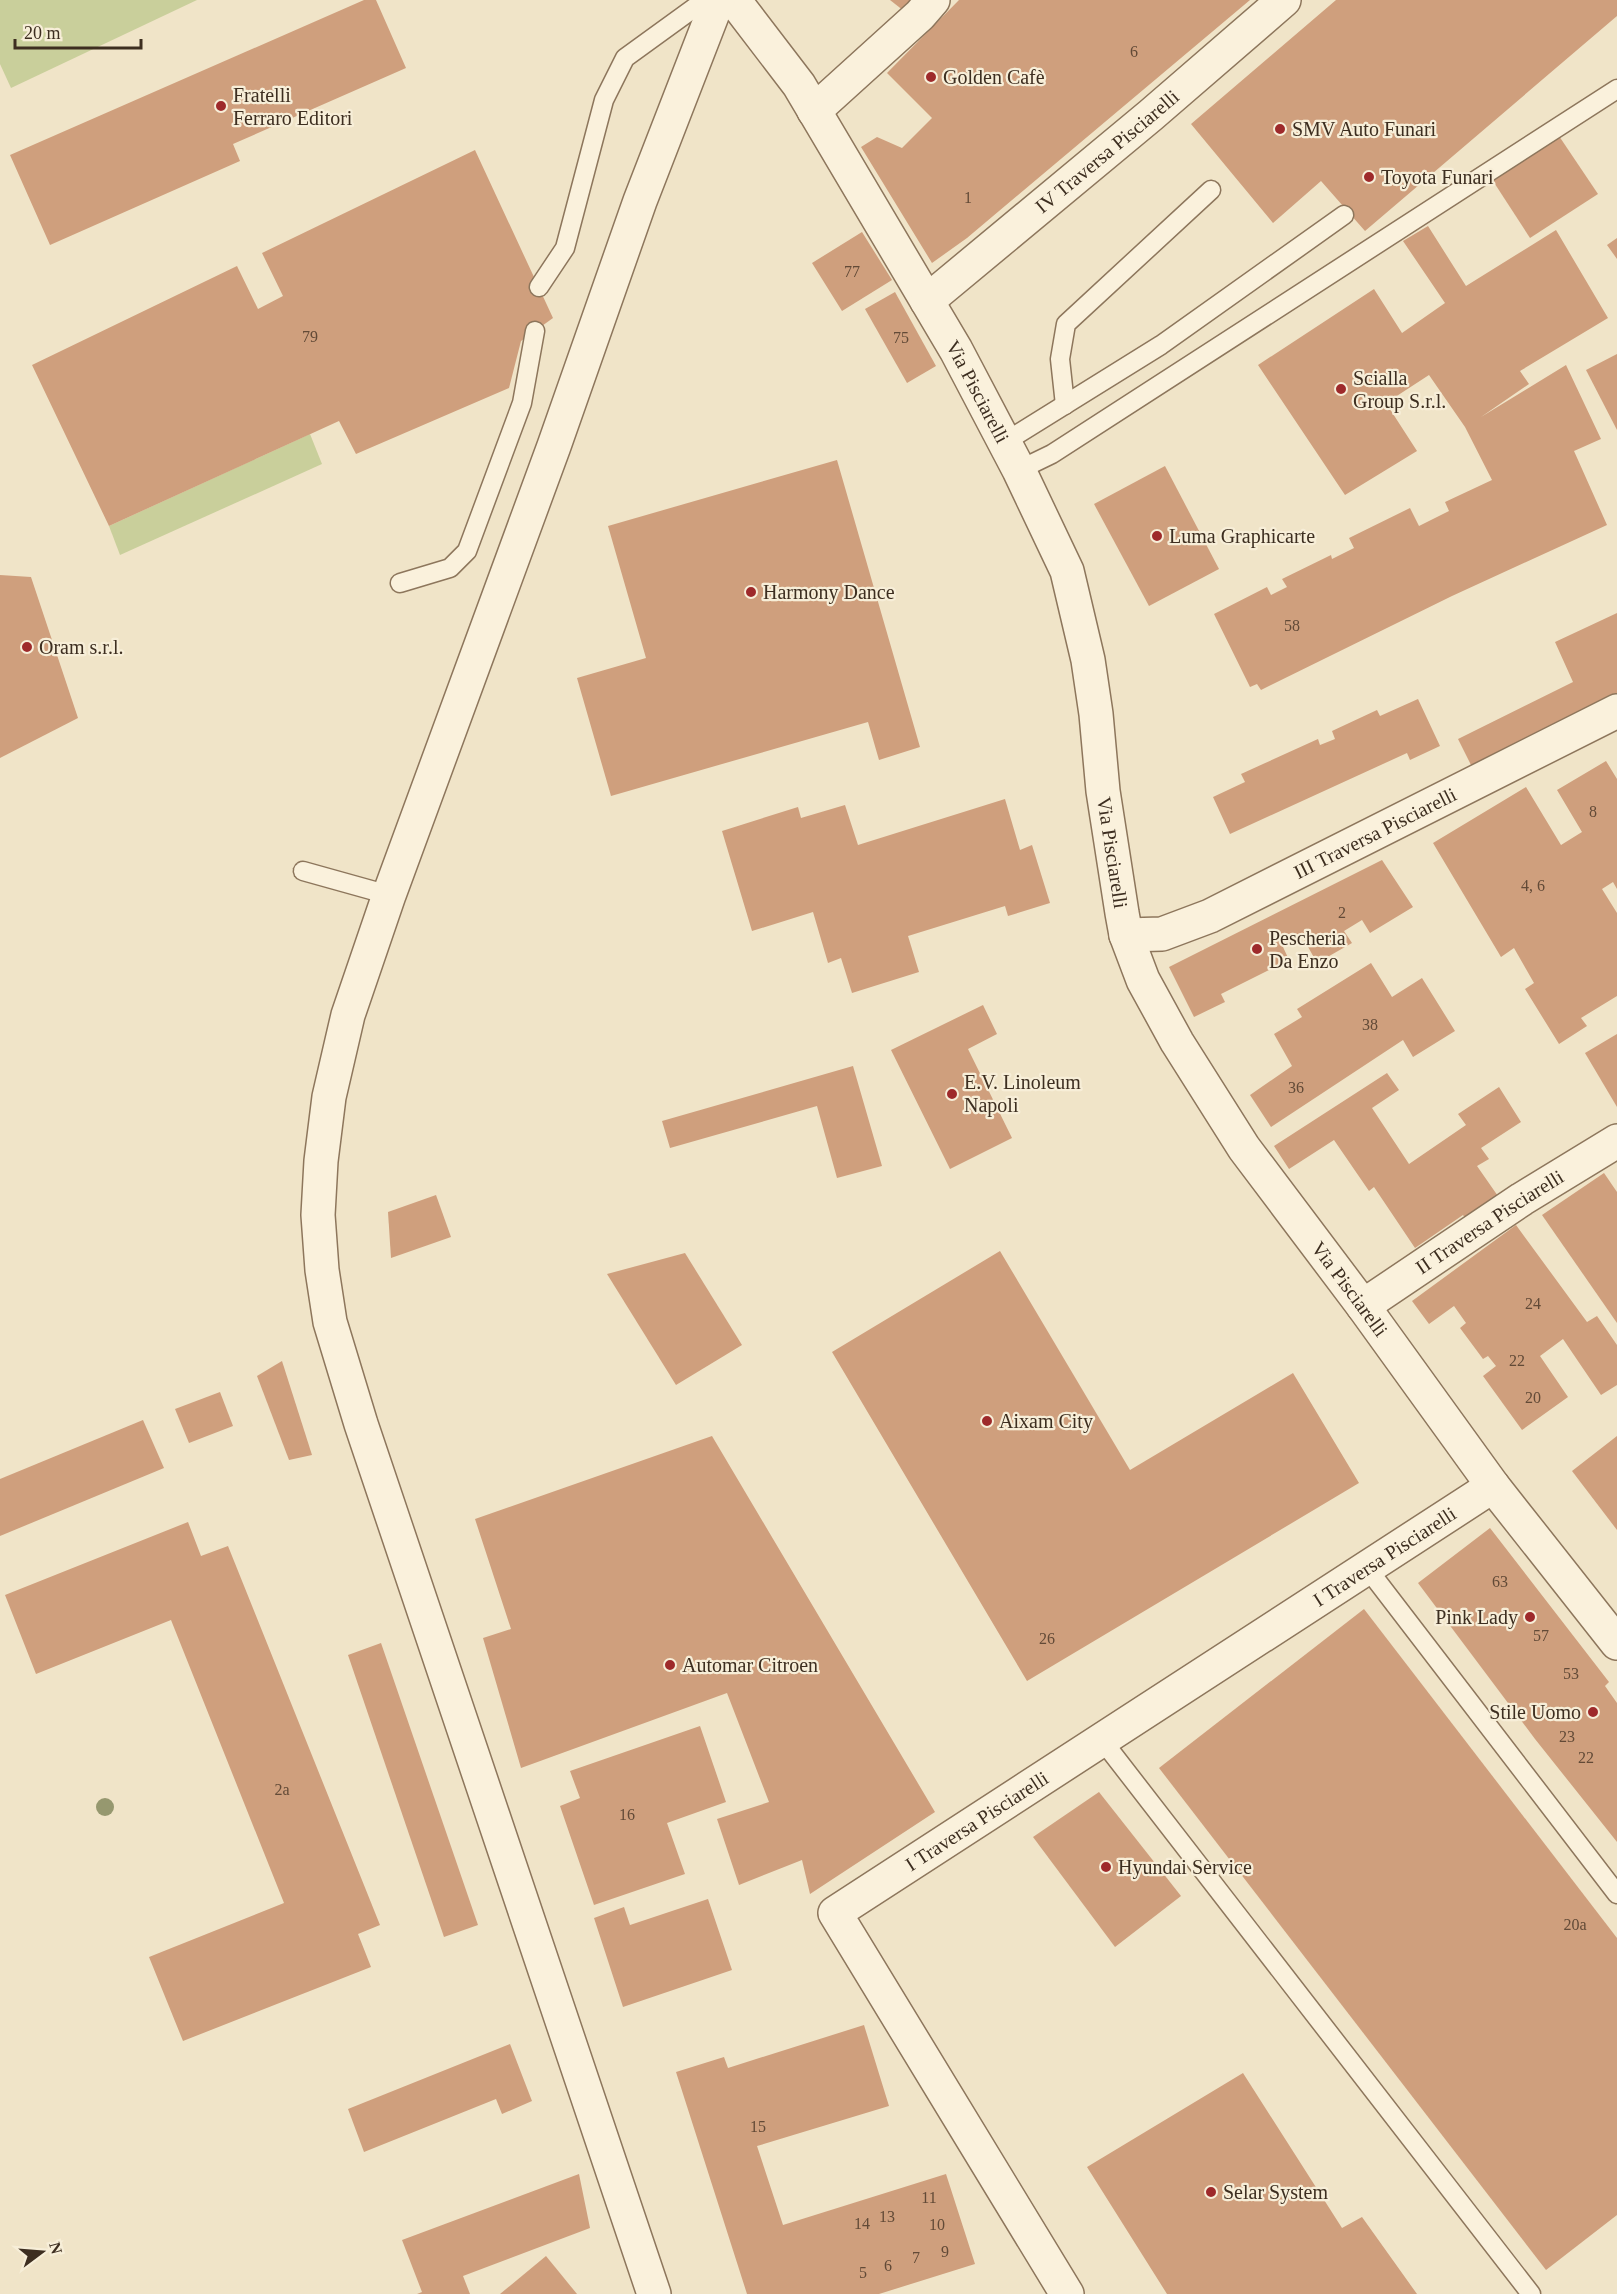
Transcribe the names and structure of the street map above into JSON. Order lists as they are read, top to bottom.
{
  "streets": {
    "street": [
      "IV Traversa Pisciarelli",
      "Via Pisciarelli",
      "III Traversa Pisciarelli",
      "II Traversa Pisciarelli",
      "I Traversa Pisciarelli"
    ]
  },
  "crossings": [
    ["IV Traversa Pisciarelli", "Via Pisciarelli"],
    ["Via Pisciarelli", "III Traversa Pisciarelli"],
    ["Via Pisciarelli", "II Traversa Pisciarelli"],
    ["Via Pisciarelli", "I Traversa Pisciarelli"]
  ],
  "places": [
    "Golden Cafè",
    "Fratelli Ferraro Editori",
    "SMV Auto Funari",
    "Toyota Funari",
    "Scialla Group S.r.l.",
    "Luma Graphicarte",
    "Harmony Dance",
    "Oram s.r.l.",
    "Pescheria Da Enzo",
    "E.V. Linoleum Napoli",
    "Aixam City",
    "Pink Lady",
    "Automar Citroen",
    "Stile Uomo",
    "Hyundai Service",
    "Selar System"
  ],
  "house_numbers": [
    "6",
    "1",
    "77",
    "79",
    "75",
    "58",
    "8",
    "4, 6",
    "2",
    "38",
    "36",
    "24",
    "22",
    "20",
    "63",
    "57",
    "26",
    "53",
    "23",
    "22",
    "2a",
    "16",
    "20a",
    "15",
    "11",
    "13",
    "14",
    "10",
    "9",
    "7",
    "6",
    "5"
  ],
  "scale_bar": "20 m",
  "north": "right"
}
